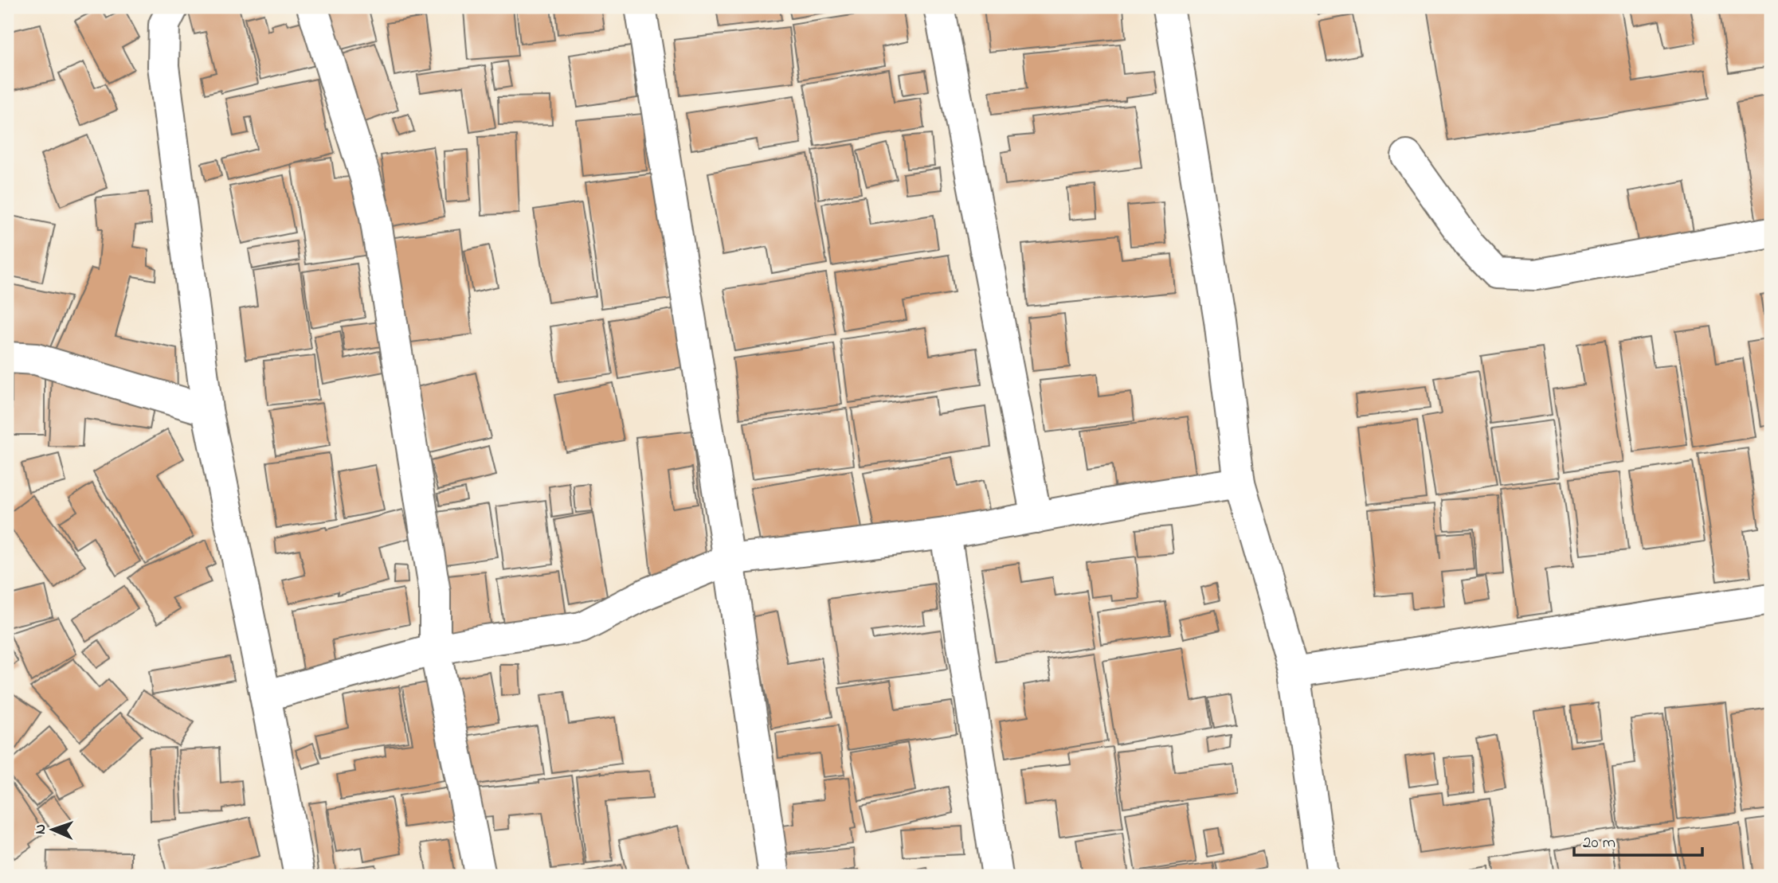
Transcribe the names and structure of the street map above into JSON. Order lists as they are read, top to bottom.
{
  "scale_bar": "20 m",
  "north": "left"
}
